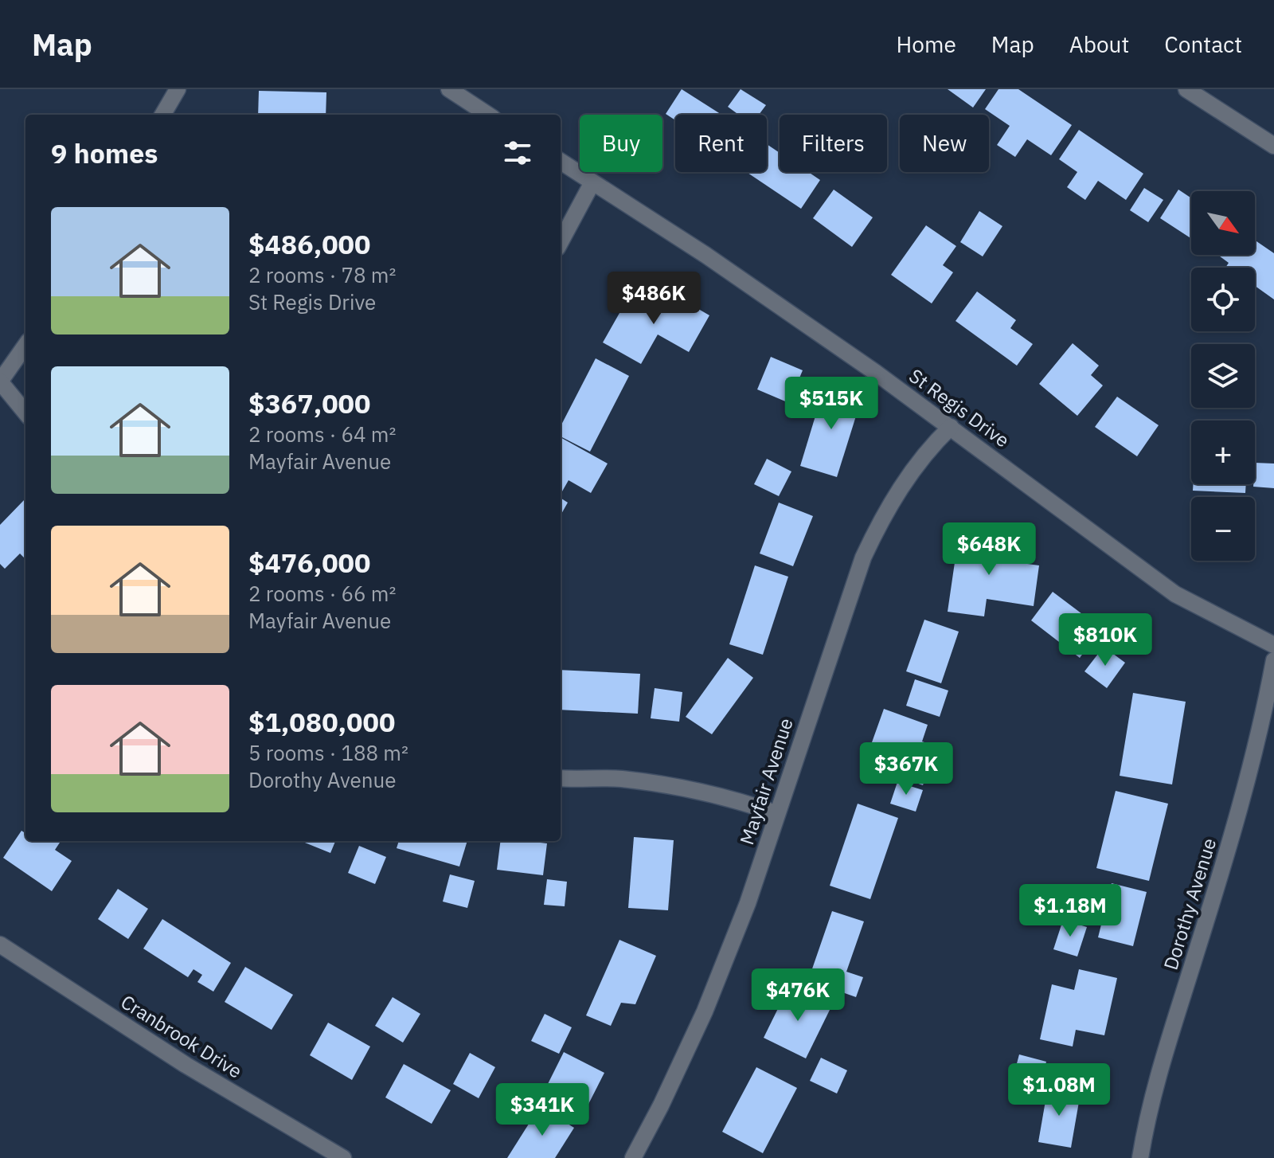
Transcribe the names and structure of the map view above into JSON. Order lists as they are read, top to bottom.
{
  "streets": {
    "street": [
      "St Regis Drive",
      "Mayfair Avenue",
      "Dorothy Avenue",
      "Cranbrook Drive"
    ]
  },
  "crossings": [
    ["St Regis Drive", "Mayfair Avenue"]
  ],
  "north": "bottom right",
  "page": {
    "header": "Map",
    "nav": [
      "Home",
      "Map",
      "About",
      "Contact"
    ],
    "chip": [
      "Buy",
      "Rent",
      "Filters",
      "New"
    ],
    "heading": "9 homes",
    "map_buttons": ["+", "−"],
    "list": [
      {
        "name": "$486,000",
        "note": "2 rooms · 78 m² · St Regis Drive"
      },
      {
        "name": "$367,000",
        "note": "2 rooms · 64 m² · Mayfair Avenue"
      },
      {
        "name": "$476,000",
        "note": "2 rooms · 66 m² · Mayfair Avenue"
      },
      {
        "name": "$1,080,000",
        "note": "5 rooms · 188 m² · Dorothy Avenue"
      }
    ],
    "price": [
      "$486K",
      "$515K",
      "$648K",
      "$810K",
      "$367K",
      "$1.18M",
      "$476K",
      "$1.08M",
      "$341K"
    ]
  }
}
